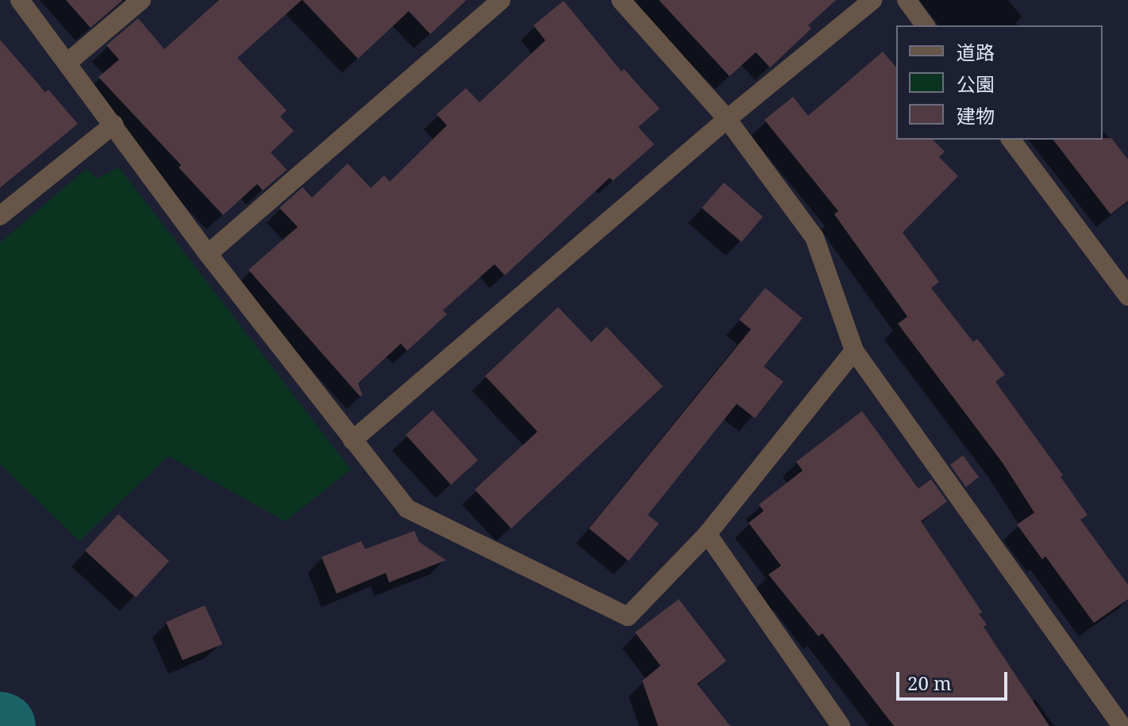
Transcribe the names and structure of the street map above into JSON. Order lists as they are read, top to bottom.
{
  "legend": ["道路", "公園", "建物"],
  "scale_bar": "20 m"
}
